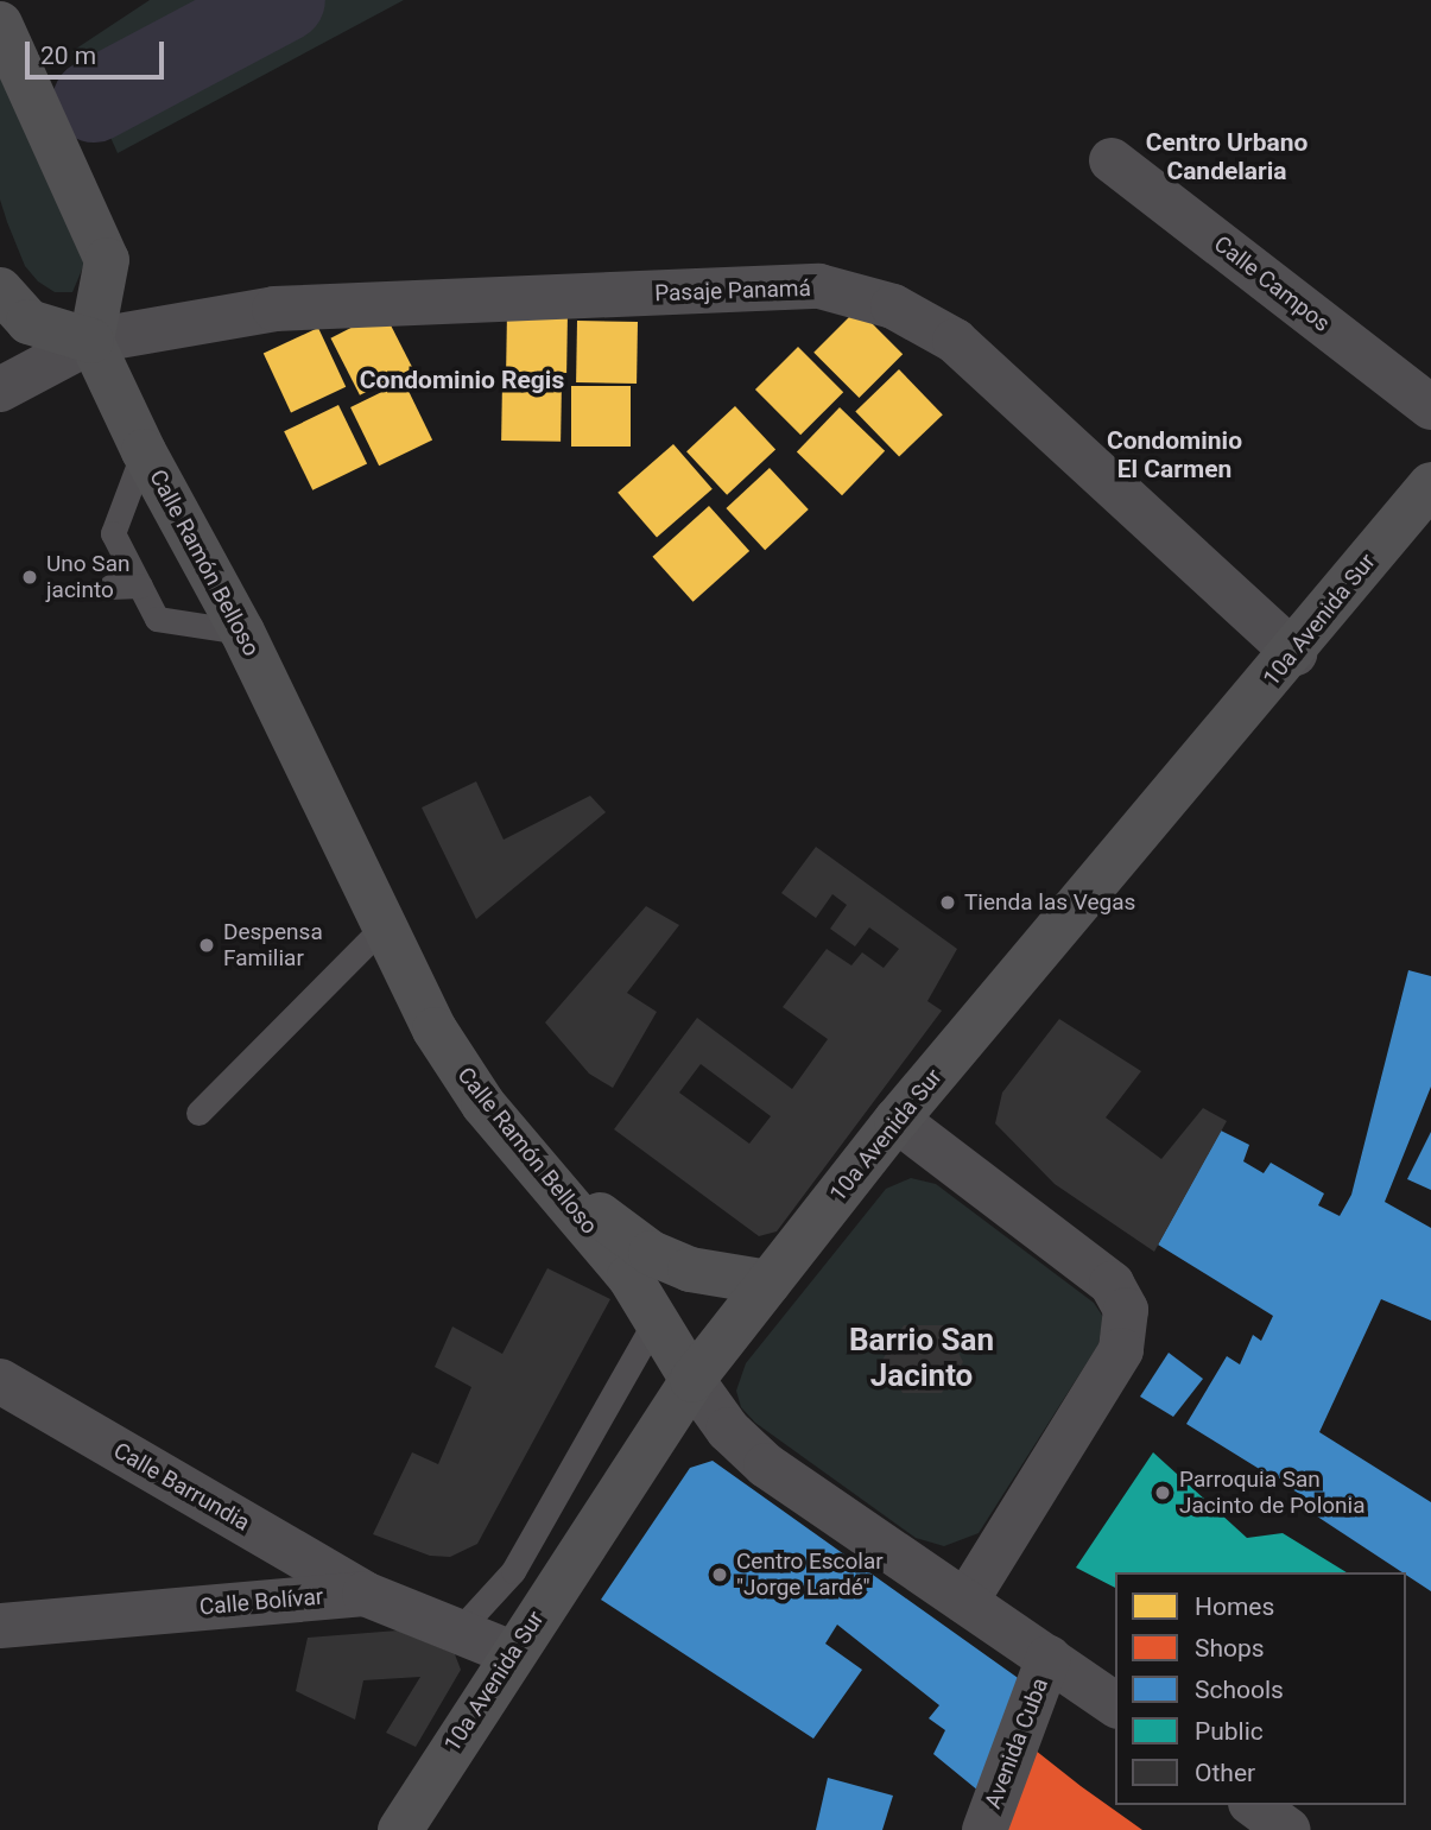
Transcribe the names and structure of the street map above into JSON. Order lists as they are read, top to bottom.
{
  "streets": {
    "main road": ["Calle Ramón Belloso", "10a Avenida Sur"],
    "street": [
      "Calle Campos",
      "Pasaje Panamá",
      "Calle Barrundia",
      "Calle Bolívar",
      "Avenida Cuba"
    ]
  },
  "crossings": [
    ["Pasaje Panamá", "Calle Ramón Belloso"],
    ["Pasaje Panamá", "10a Avenida Sur"],
    ["Calle Ramón Belloso", "10a Avenida Sur"],
    ["Calle Ramón Belloso", "Avenida Cuba"],
    ["10a Avenida Sur", "Calle Bolívar"],
    ["Calle Barrundia", "Calle Bolívar"]
  ],
  "districts": [
    "Centro Urbano Candelaria",
    "Condominio Regis",
    "Condominio El Carmen",
    "Barrio San Jacinto"
  ],
  "places": [
    "Uno San jacinto",
    "Tienda las Vegas",
    "Despensa Familiar",
    "Parroquia San Jacinto de Polonia",
    "Centro Escolar \"Jorge Lardé\""
  ],
  "legend": [
    "Homes",
    "Shops",
    "Schools",
    "Public",
    "Other"
  ],
  "scale_bar": "20 m"
}
